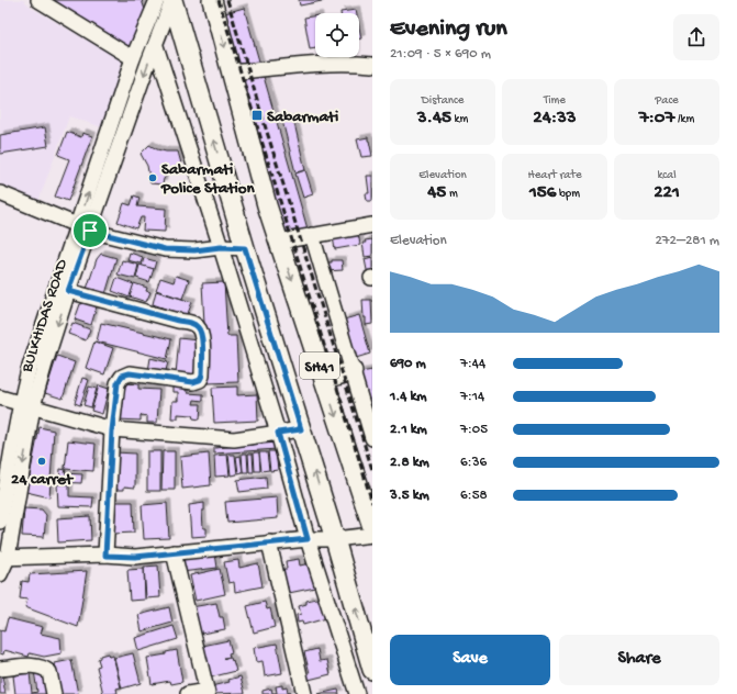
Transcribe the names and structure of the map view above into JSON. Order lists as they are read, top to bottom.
{
  "streets": {
    "main road": ["SH41"],
    "street": ["BULKHIDAS ROAD"]
  },
  "crossings": [
    ["BULKHIDAS ROAD", "SH41"]
  ],
  "places": {
    "transit": ["Sabarmati"],
    "other": ["Sabarmati Police Station", "24 carret"]
  },
  "page": {
    "heading": ["Evening run", "21:09 · 5 × 690 m"],
    "stats": [
      ["Distance", "3.45 km"],
      ["Time", "24:33"],
      ["Pace", "7:07 /km"],
      ["Elevation", "45 m"],
      ["Heart rate", "156 bpm"],
      ["kcal", "221"]
    ],
    "chart": ["Elevation", "272–281 m"],
    "list": [
      {
        "name": "690 m",
        "note": "7:44"
      },
      {
        "name": "1.4 km",
        "note": "7:14"
      },
      {
        "name": "2.1 km",
        "note": "7:05"
      },
      {
        "name": "2.8 km",
        "note": "6:36"
      },
      {
        "name": "3.5 km",
        "note": "6:58"
      }
    ],
    "buttons": ["Save", "Share"]
  }
}
